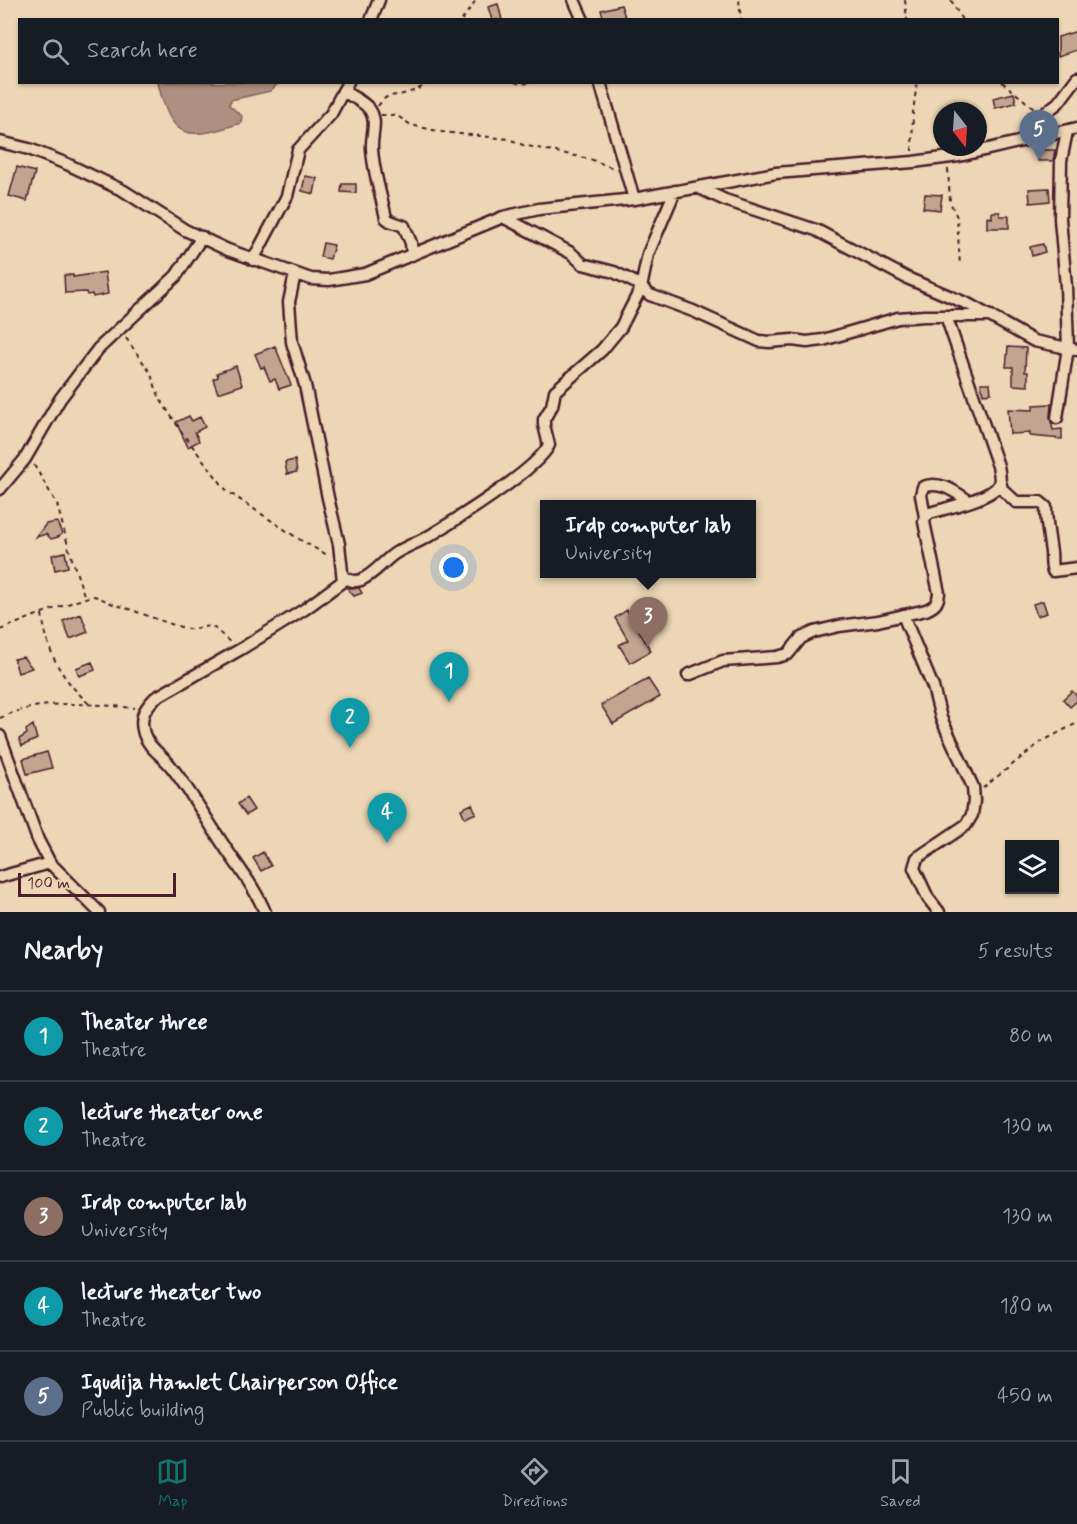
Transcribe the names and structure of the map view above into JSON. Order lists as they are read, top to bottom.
{
  "scale_bar": "100 m",
  "north": "bottom",
  "page": {
    "search": "Search here",
    "pins": [
      "5",
      "3",
      "1",
      "2",
      "4"
    ],
    "popup": ["Irdp computer lab", "University"],
    "scale": "100 m",
    "heading": ["Nearby", "5 results"],
    "list": [
      {
        "mark": "1",
        "name": "Theater three",
        "note": "Theatre",
        "value": "80 m"
      },
      {
        "mark": "2",
        "name": "lecture theater one",
        "note": "Theatre",
        "value": "130 m"
      },
      {
        "mark": "3",
        "name": "Irdp computer lab",
        "note": "University",
        "value": "130 m"
      },
      {
        "mark": "4",
        "name": "lecture theater two",
        "note": "Theatre",
        "value": "180 m"
      },
      {
        "mark": "5",
        "name": "Igudija Hamlet Chairperson Office",
        "note": "Public building",
        "value": "450 m"
      }
    ],
    "nav": ["Map", "Directions", "Saved"]
  }
}
